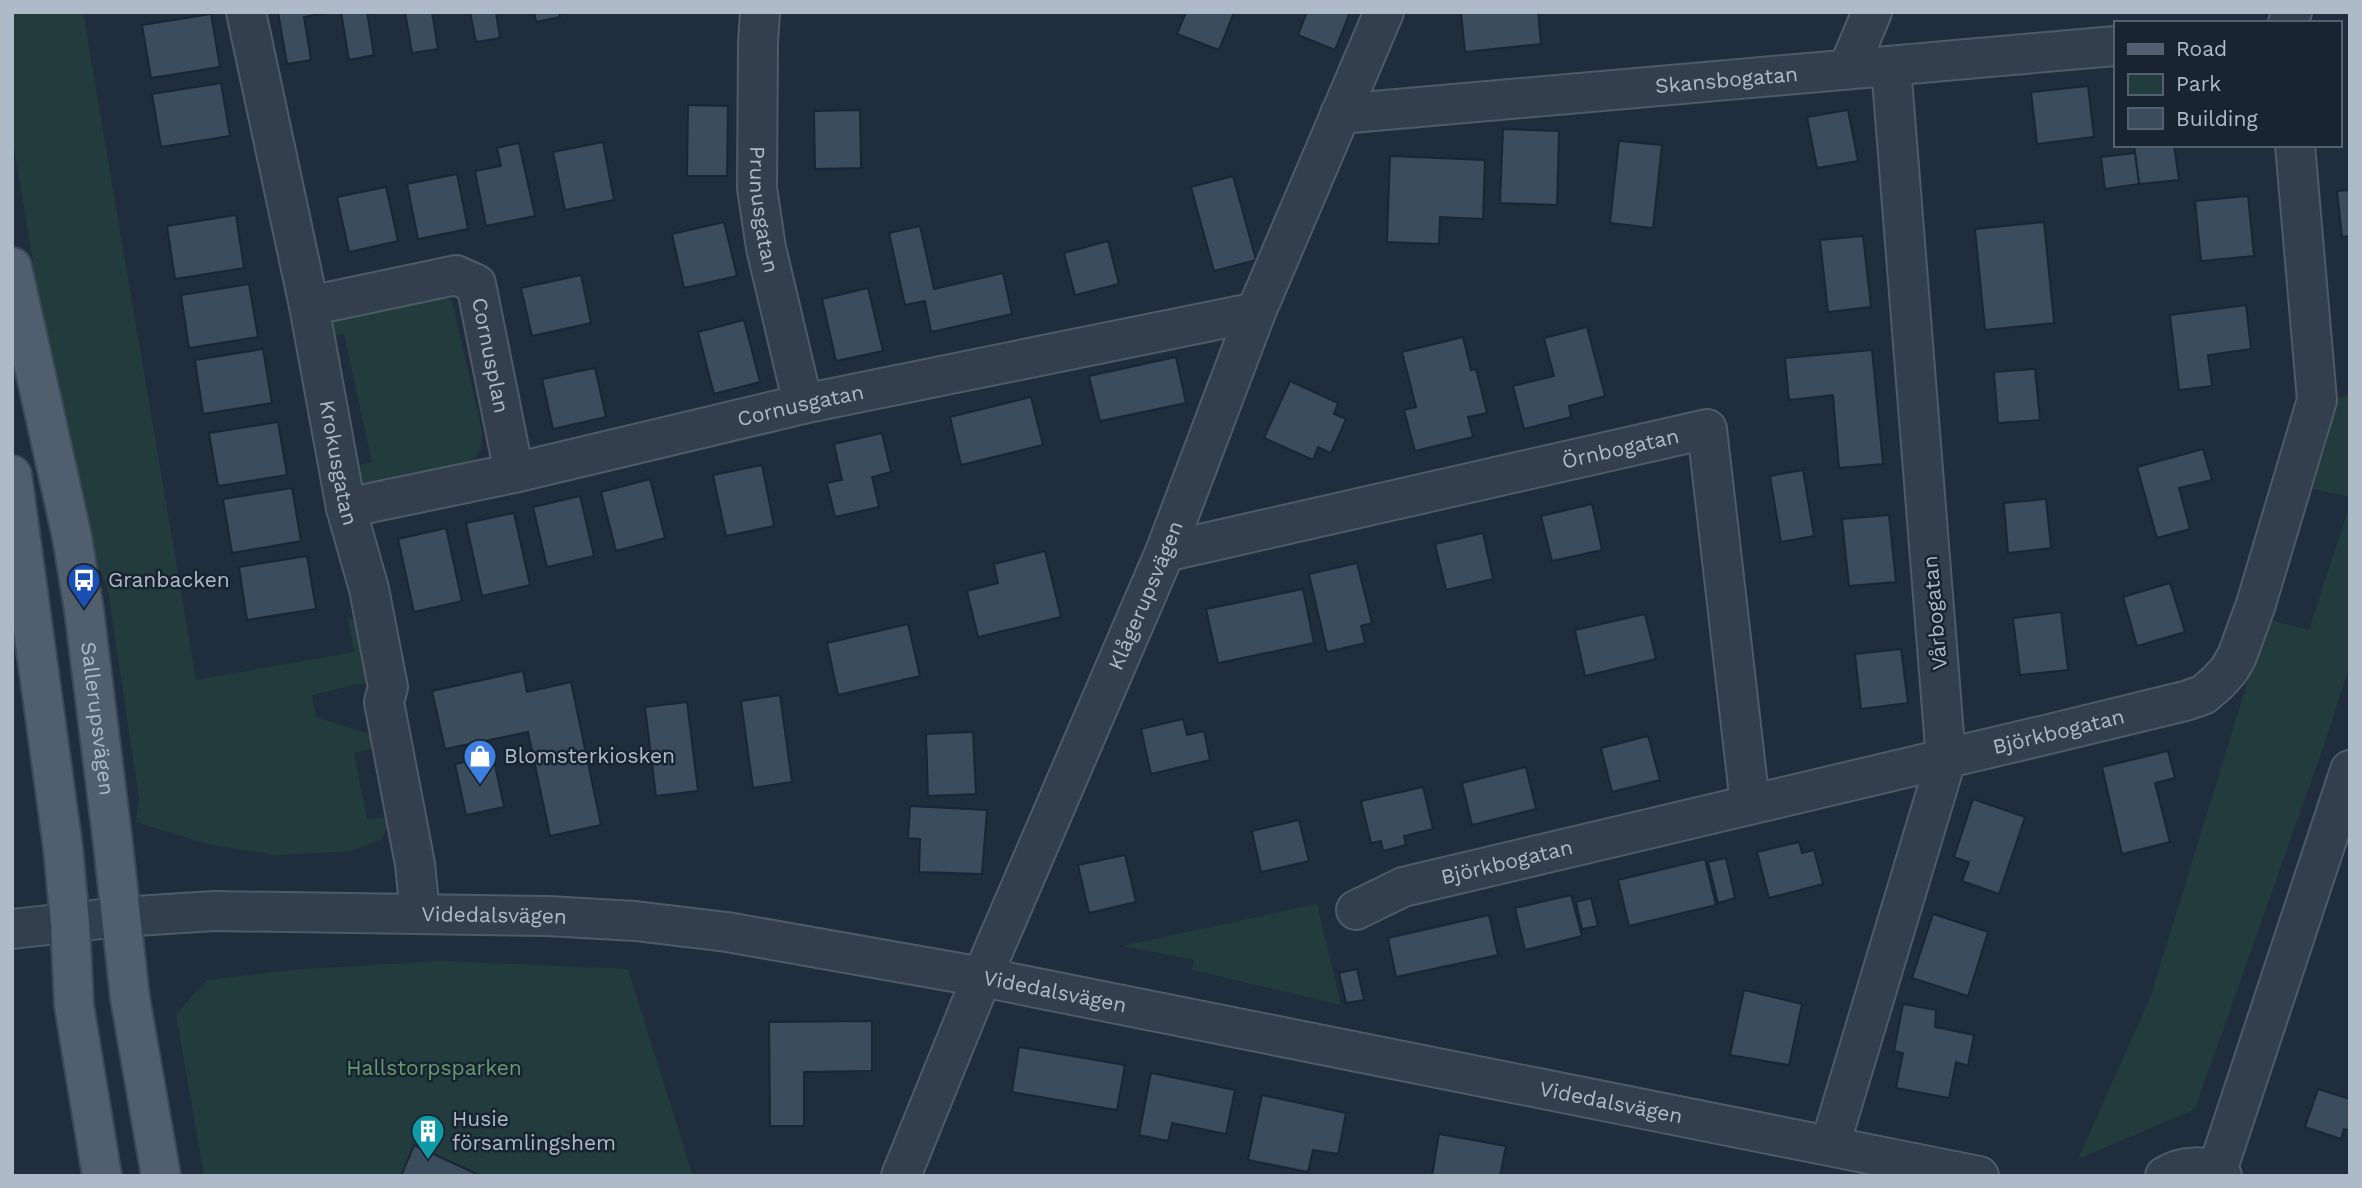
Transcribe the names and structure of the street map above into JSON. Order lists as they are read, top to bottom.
{
  "streets": {
    "main road": ["Sallerupsvägen"],
    "street": [
      "Skansbogatan",
      "Prunusgatan",
      "Cornusplan",
      "Cornusgatan",
      "Örnbogatan",
      "Krokusgatan",
      "Klågerupsvägen",
      "Vårbogatan",
      "Björkbogatan",
      "Videdalsvägen"
    ]
  },
  "crossings": [
    ["Skansbogatan", "Klågerupsvägen"],
    ["Skansbogatan", "Vårbogatan"],
    ["Prunusgatan", "Cornusgatan"],
    ["Cornusplan", "Cornusgatan"],
    ["Cornusplan", "Krokusgatan"],
    ["Cornusgatan", "Krokusgatan"],
    ["Cornusgatan", "Klågerupsvägen"],
    ["Örnbogatan", "Klågerupsvägen"],
    ["Örnbogatan", "Björkbogatan"],
    ["Krokusgatan", "Videdalsvägen"],
    ["Klågerupsvägen", "Videdalsvägen"],
    ["Vårbogatan", "Björkbogatan"],
    ["Vårbogatan", "Videdalsvägen"],
    ["Sallerupsvägen", "Videdalsvägen"]
  ],
  "parks": ["Hallstorpsparken"],
  "places": {
    "bus stop": ["Granbacken"],
    "shop": ["Blomsterkiosken"],
    "building": ["Husie församlingshem"]
  },
  "legend": ["Road", "Park", "Building"]
}
